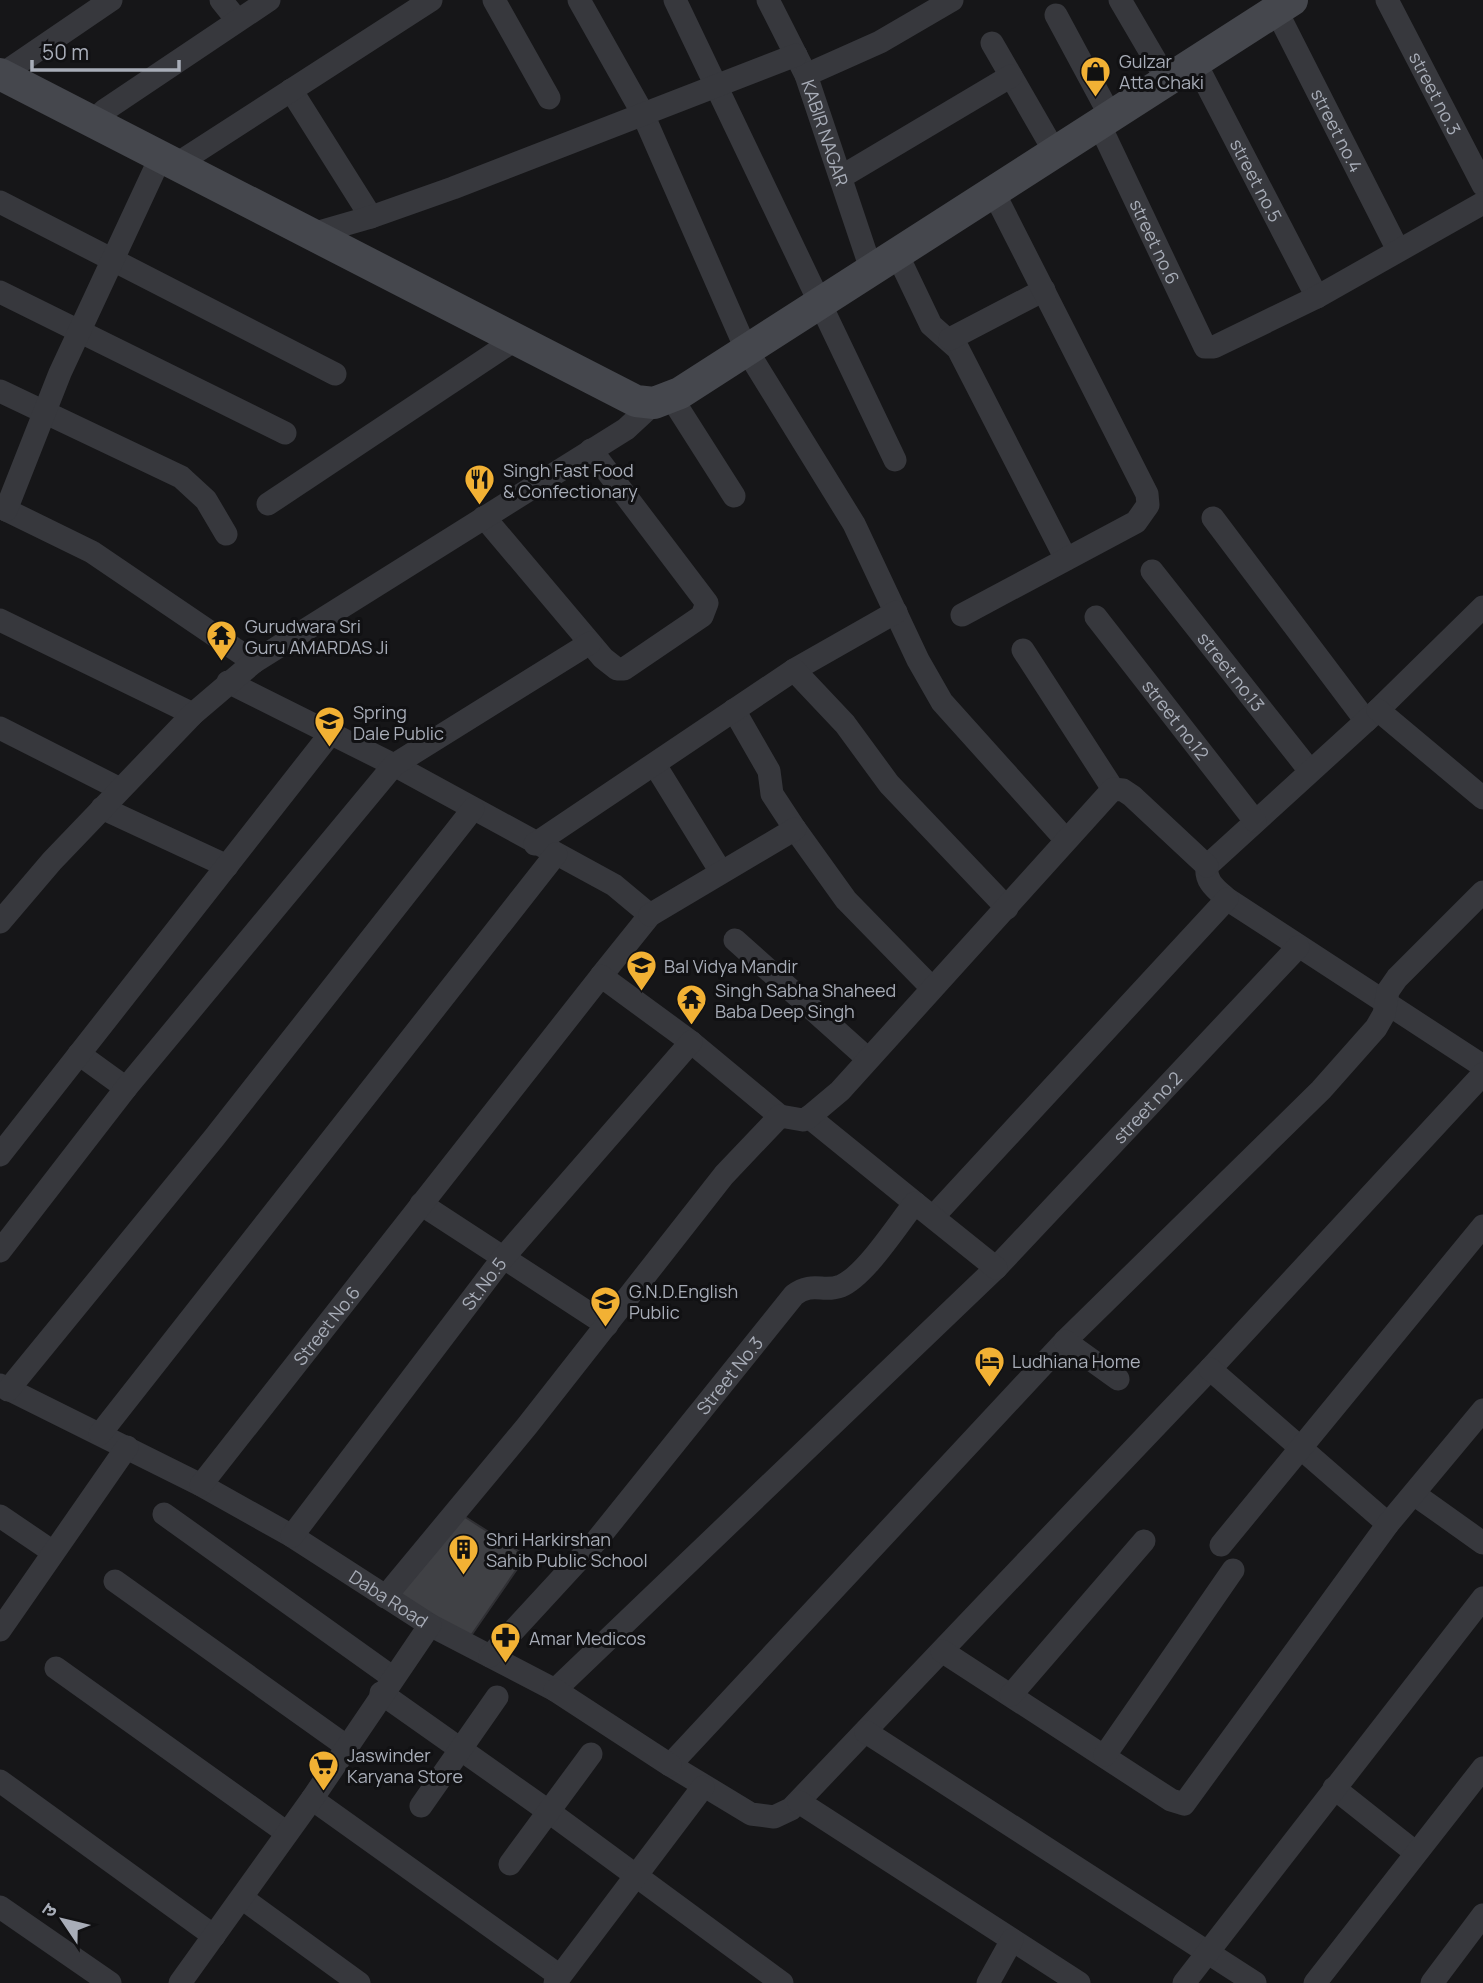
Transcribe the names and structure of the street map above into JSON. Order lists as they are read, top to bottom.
{
  "streets": {
    "street": [
      "street no.3",
      "street no.4",
      "KABIR NAGAR",
      "street no.5",
      "street no.6",
      "street no.13",
      "street no.12",
      "street no.2",
      "St.No.5",
      "Street No.6",
      "Street No.3",
      "Daba Road"
    ]
  },
  "crossings": [
    ["street no.5", "street no.6"],
    ["St.No.5", "Daba Road"],
    ["Street No.6", "Daba Road"]
  ],
  "places": {
    "shop": ["Gulzar Atta Chaki"],
    "restaurant": ["Singh Fast Food & Confectionary"],
    "temple": ["Gurudwara Sri Guru AMARDAS Ji", "Singh Sabha Shaheed Baba Deep Singh"],
    "school or university": ["Spring Dale Public", "Bal Vidya Mandir", "G.N.D.English Public"],
    "hotel": ["Ludhiana Home"],
    "building": ["Shri Harkirshan Sahib Public School"],
    "pharmacy": ["Amar Medicos"],
    "supermarket": ["Jaswinder Karyana Store"]
  },
  "scale_bar": "50 m",
  "north": "top left"
}
